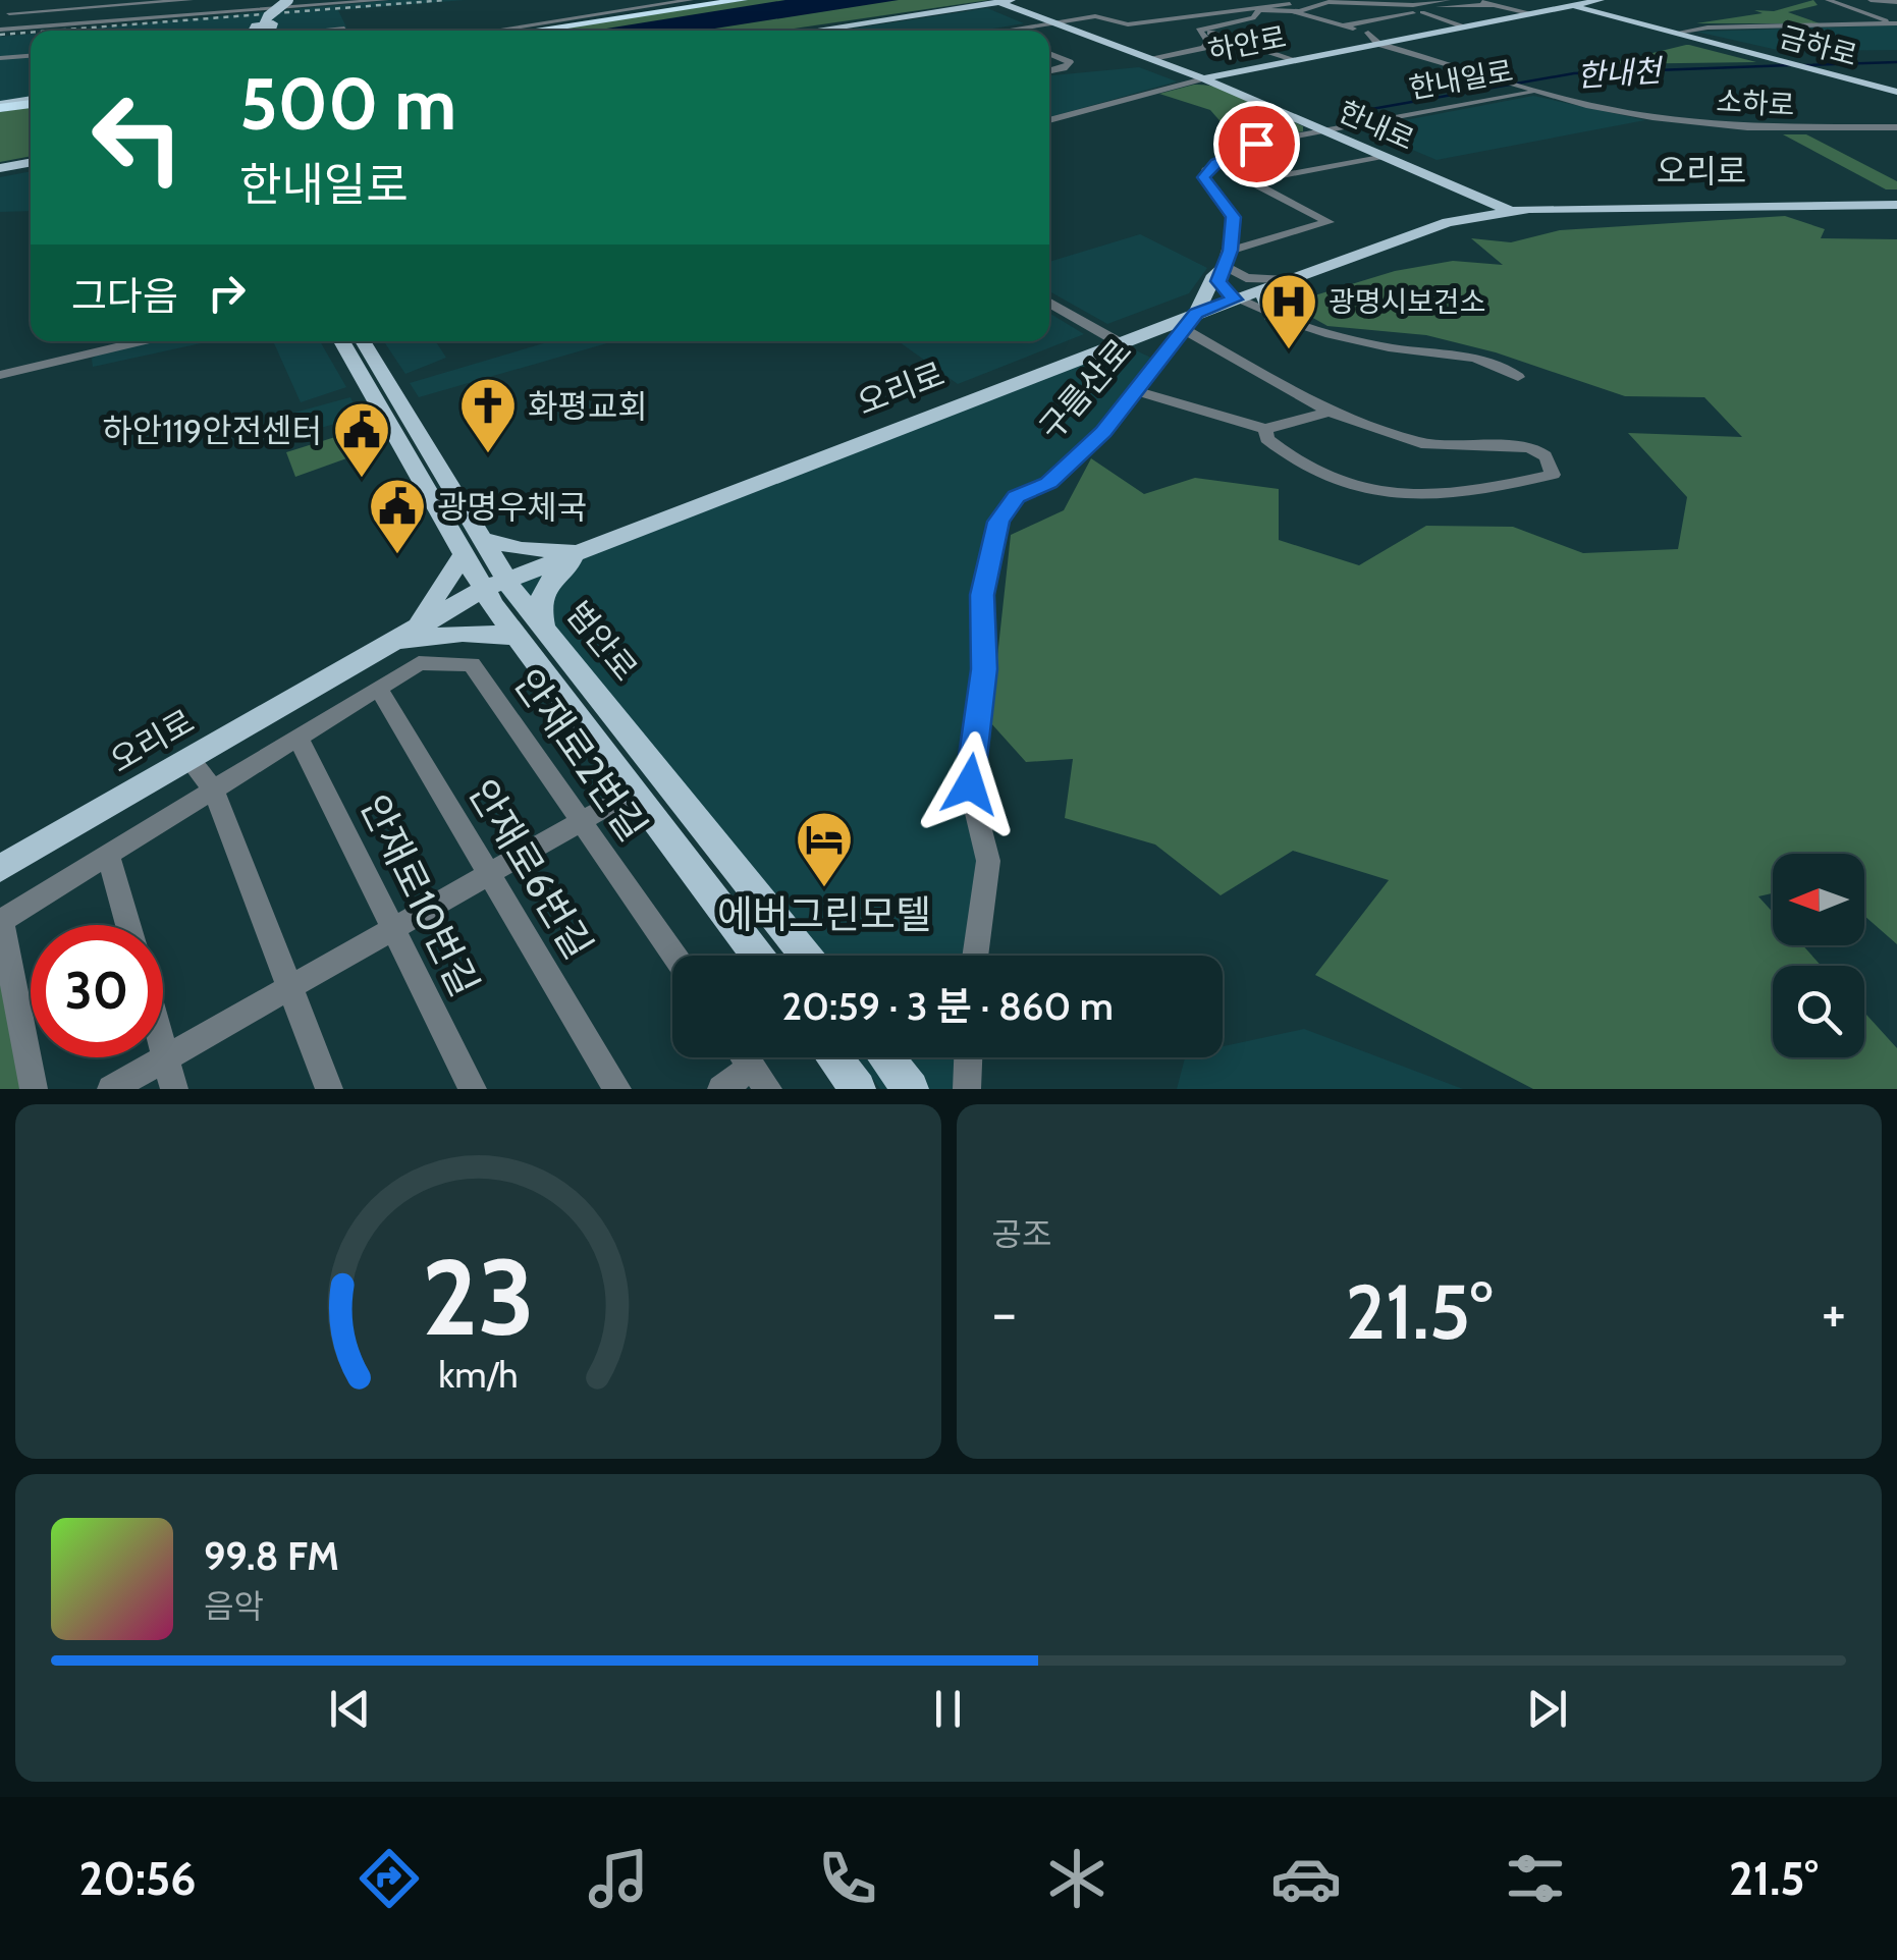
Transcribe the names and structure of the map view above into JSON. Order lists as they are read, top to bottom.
{
  "streets": {
    "main road": [
      "하안로",
      "금하로",
      "한내로",
      "오리로",
      "범안로"
    ],
    "street": [
      "한내일로",
      "소하로",
      "구름산로",
      "안재로2번길",
      "안재로6번길",
      "안재로10번길"
    ]
  },
  "crossings": [
    ["하안로", "금하로"],
    ["하안로", "소하로"],
    ["하안로", "한내로"],
    ["한내일로", "소하로"],
    ["한내일로", "한내로"],
    ["한내일로", "오리로"],
    ["한내로", "오리로"],
    ["오리로", "구름산로"],
    ["오리로", "범안로"],
    ["안재로2번길", "안재로6번길"],
    ["안재로2번길", "안재로10번길"]
  ],
  "water": ["한내천"],
  "places": {
    "hospital": ["광명시보건소"],
    "church": ["화평교회"],
    "public building": ["하안119안전센터", "광명우체국"],
    "hotel": ["에버그린모텔"]
  },
  "north": "left",
  "page": {
    "turn": ["500 m", "한내일로"],
    "then": "그다음",
    "limit": "30",
    "trip": "20:59 · 3 분 · 860 m",
    "tile": "공조",
    "heat": ["−", "21.5°", "+"],
    "song": ["99.8 FM", "음악"],
    "tabs": ["20:56", "21.5°"],
    "gauge": ["23", "km/h"]
  }
}
